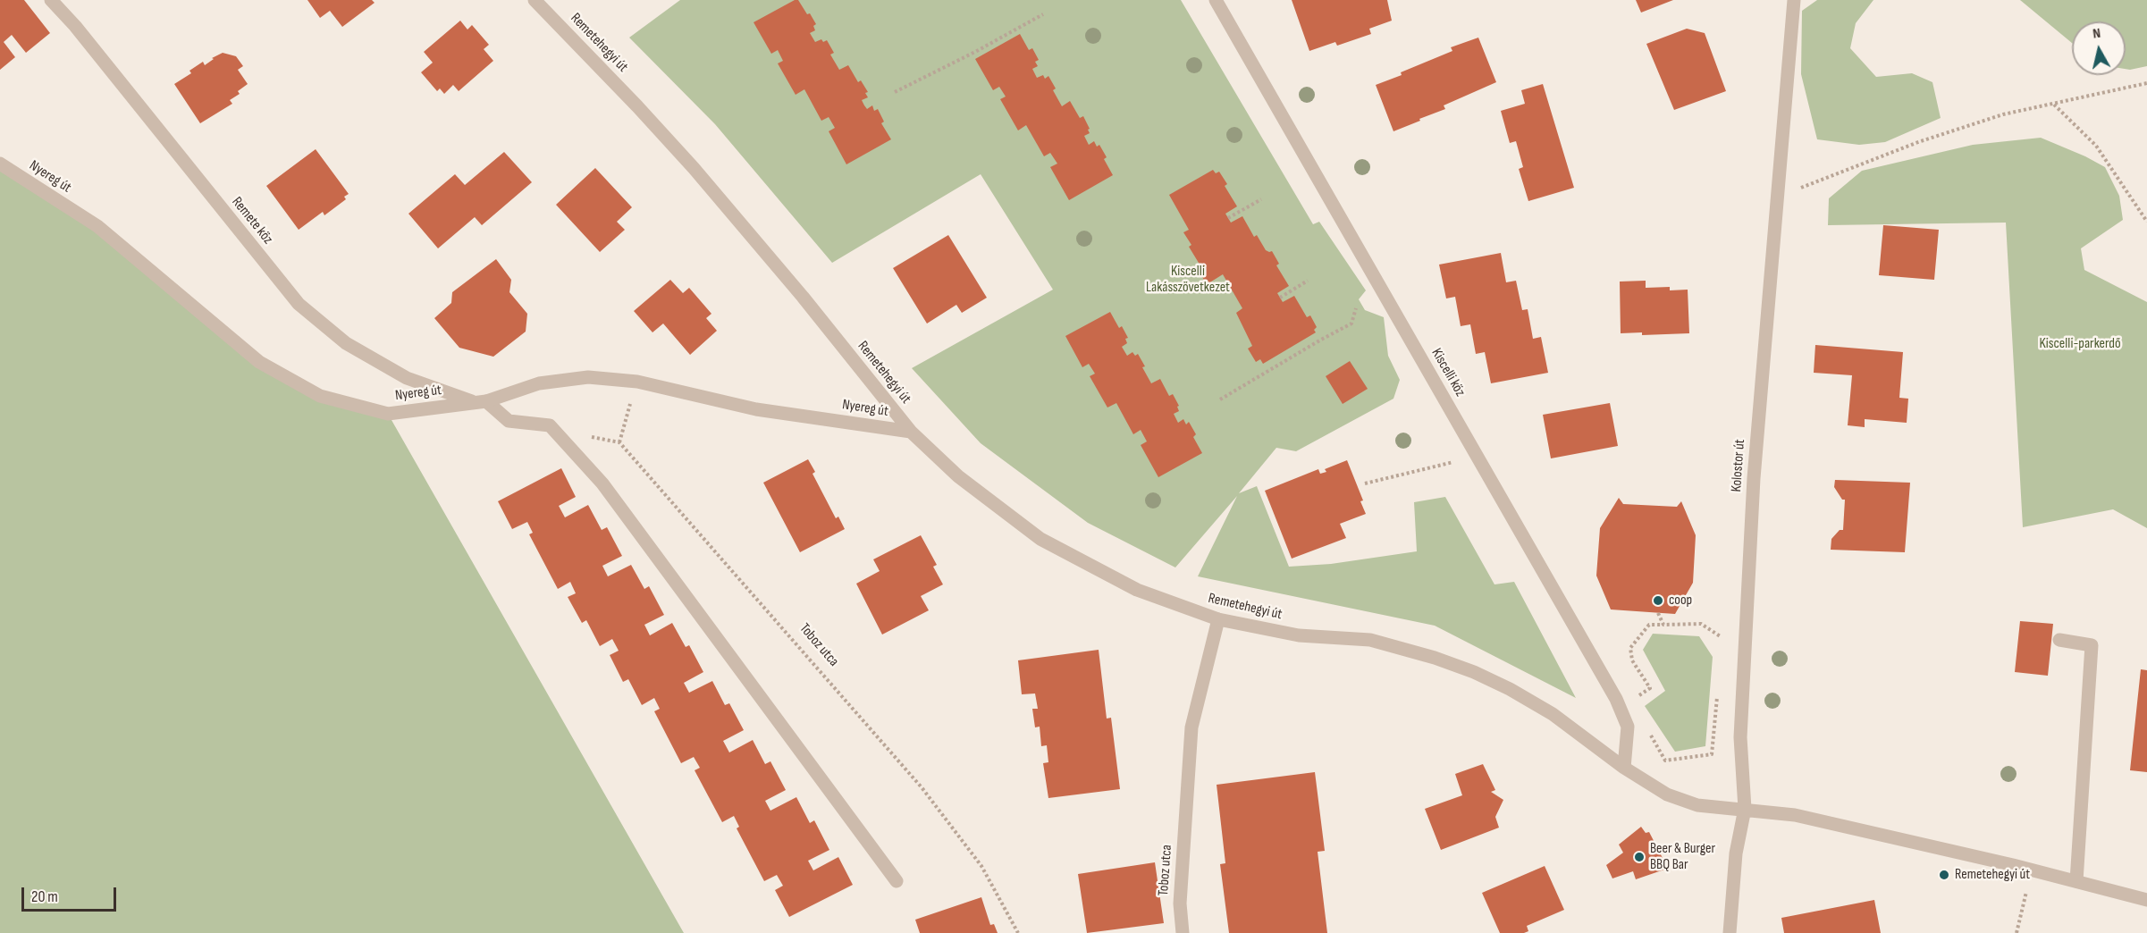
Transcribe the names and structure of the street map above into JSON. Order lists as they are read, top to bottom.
{
  "streets": {
    "street": [
      "Remetehegyi út",
      "Nyereg út",
      "Remete köz",
      "Kiscelli köz",
      "Kolostor út",
      "Toboz utca"
    ]
  },
  "crossings": [
    ["Remetehegyi út", "Nyereg út"],
    ["Remetehegyi út", "Kiscelli köz"],
    ["Remetehegyi út", "Kolostor út"],
    ["Remetehegyi út", "Toboz utca"],
    ["Nyereg út", "Remete köz"]
  ],
  "parks": ["Kiscelli Lakásszövetkezet", "Kiscelli-parkerdő"],
  "places": ["coop", "Beer & Burger BBQ Bar", "Remetehegyi út"],
  "scale_bar": "20 m",
  "north": "top"
}
